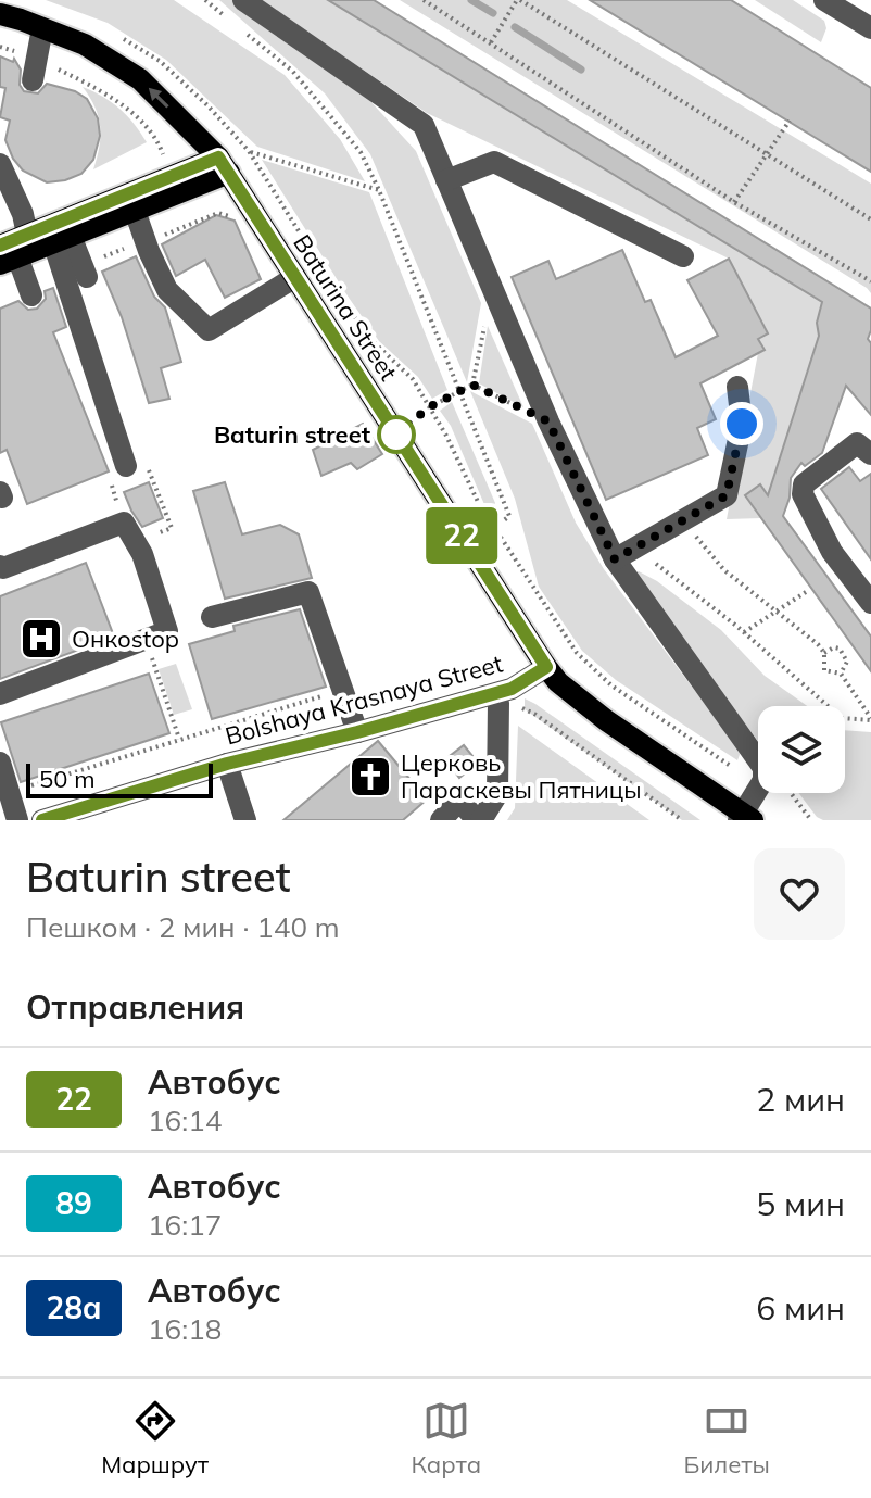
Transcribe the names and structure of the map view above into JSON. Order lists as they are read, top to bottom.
{
  "streets": {
    "main road": ["Baturina Street"],
    "street": ["Bolshaya Krasnaya Street"]
  },
  "crossings": [
    ["Baturina Street", "Bolshaya Krasnaya Street"]
  ],
  "places": {
    "other": ["Baturin street"],
    "hospital": ["Онкоstop"],
    "church": ["Церковь Параскевы Пятницы"]
  },
  "lines": ["bus line 22"],
  "scale_bar": "50 m",
  "page": {
    "on_map": "22",
    "scale": "50 m",
    "heading": [
      ["Baturin street", "Пешком · 2 мин · 140 m"],
      "Отправления"
    ],
    "list": [
      {
        "mark": "22",
        "name": "Автобус",
        "note": "16:14",
        "value": "2 мин"
      },
      {
        "mark": "89",
        "name": "Автобус",
        "note": "16:17",
        "value": "5 мин"
      },
      {
        "mark": "28a",
        "name": "Автобус",
        "note": "16:18",
        "value": "6 мин"
      }
    ],
    "tabs": ["Маршрут", "Карта", "Билеты"]
  }
}
